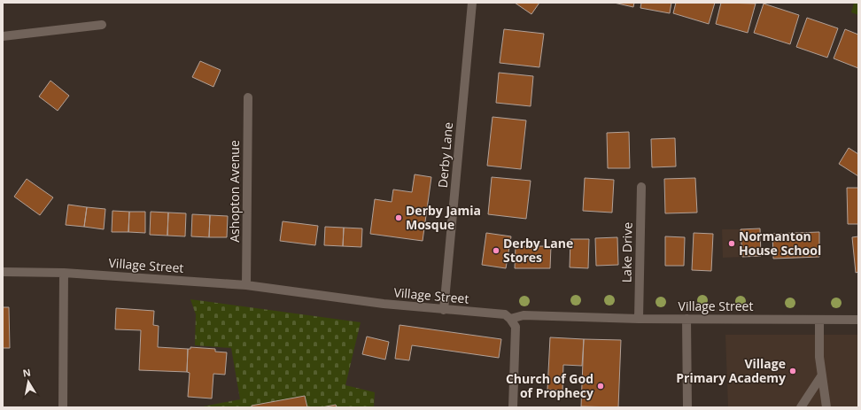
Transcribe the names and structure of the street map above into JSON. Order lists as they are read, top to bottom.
{
  "streets": {
    "street": [
      "Derby Lane",
      "Ashopton Avenue",
      "Lake Drive",
      "Village Street"
    ]
  },
  "crossings": [
    ["Derby Lane", "Village Street"],
    ["Ashopton Avenue", "Village Street"],
    ["Lake Drive", "Village Street"]
  ],
  "places": [
    "Derby Jamia Mosque",
    "Normanton House School",
    "Derby Lane Stores",
    "Village Primary Academy",
    "Church of God of Prophecy"
  ],
  "north": "top"
}
